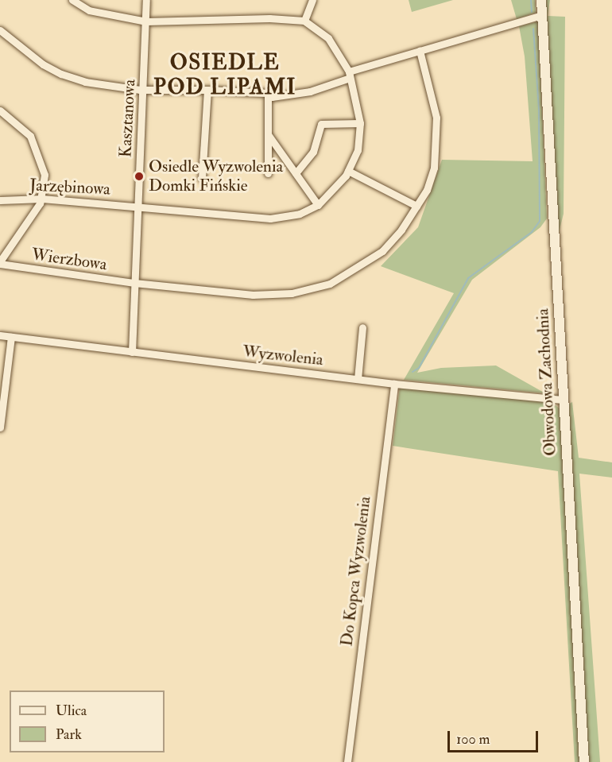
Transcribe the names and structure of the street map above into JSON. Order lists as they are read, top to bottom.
{
  "streets": {
    "main road": ["Obwodowa Zachodnia"],
    "street": [
      "Kasztanowa",
      "Jarzębinowa",
      "Wierzbowa",
      "Wyzwolenia",
      "Do Kopca Wyzwolenia"
    ]
  },
  "crossings": [
    ["Kasztanowa", "Jarzębinowa"],
    ["Kasztanowa", "Wierzbowa"],
    ["Kasztanowa", "Wyzwolenia"],
    ["Wyzwolenia", "Obwodowa Zachodnia"],
    ["Wyzwolenia", "Do Kopca Wyzwolenia"]
  ],
  "districts": ["OSIEDLE POD LIPAMI"],
  "places": ["Osiedle Wyzwolenia Domki Fińskie"],
  "legend": ["Ulica", "Park"],
  "scale_bar": "100 m"
}
